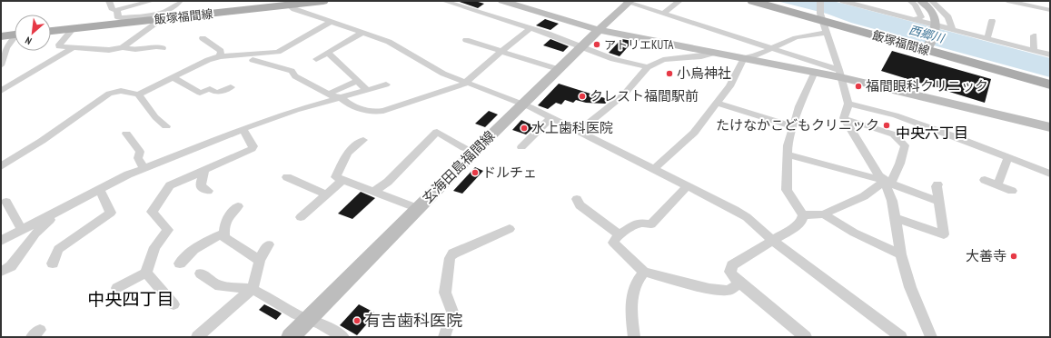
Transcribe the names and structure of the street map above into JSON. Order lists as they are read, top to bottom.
{
  "streets": {
    "main road": ["飯塚福間線", "玄海田島福間線"]
  },
  "districts": ["中央六丁目", "中央四丁目"],
  "water": ["西郷川"],
  "places": [
    "アトリエKUTA",
    "小烏神社",
    "福間眼科クリニック",
    "クレスト福間駅前",
    "たけなかこどもクリニック",
    "水上歯科医院",
    "ドルチェ",
    "大善寺",
    "有吉歯科医院"
  ],
  "north": "bottom left"
}
